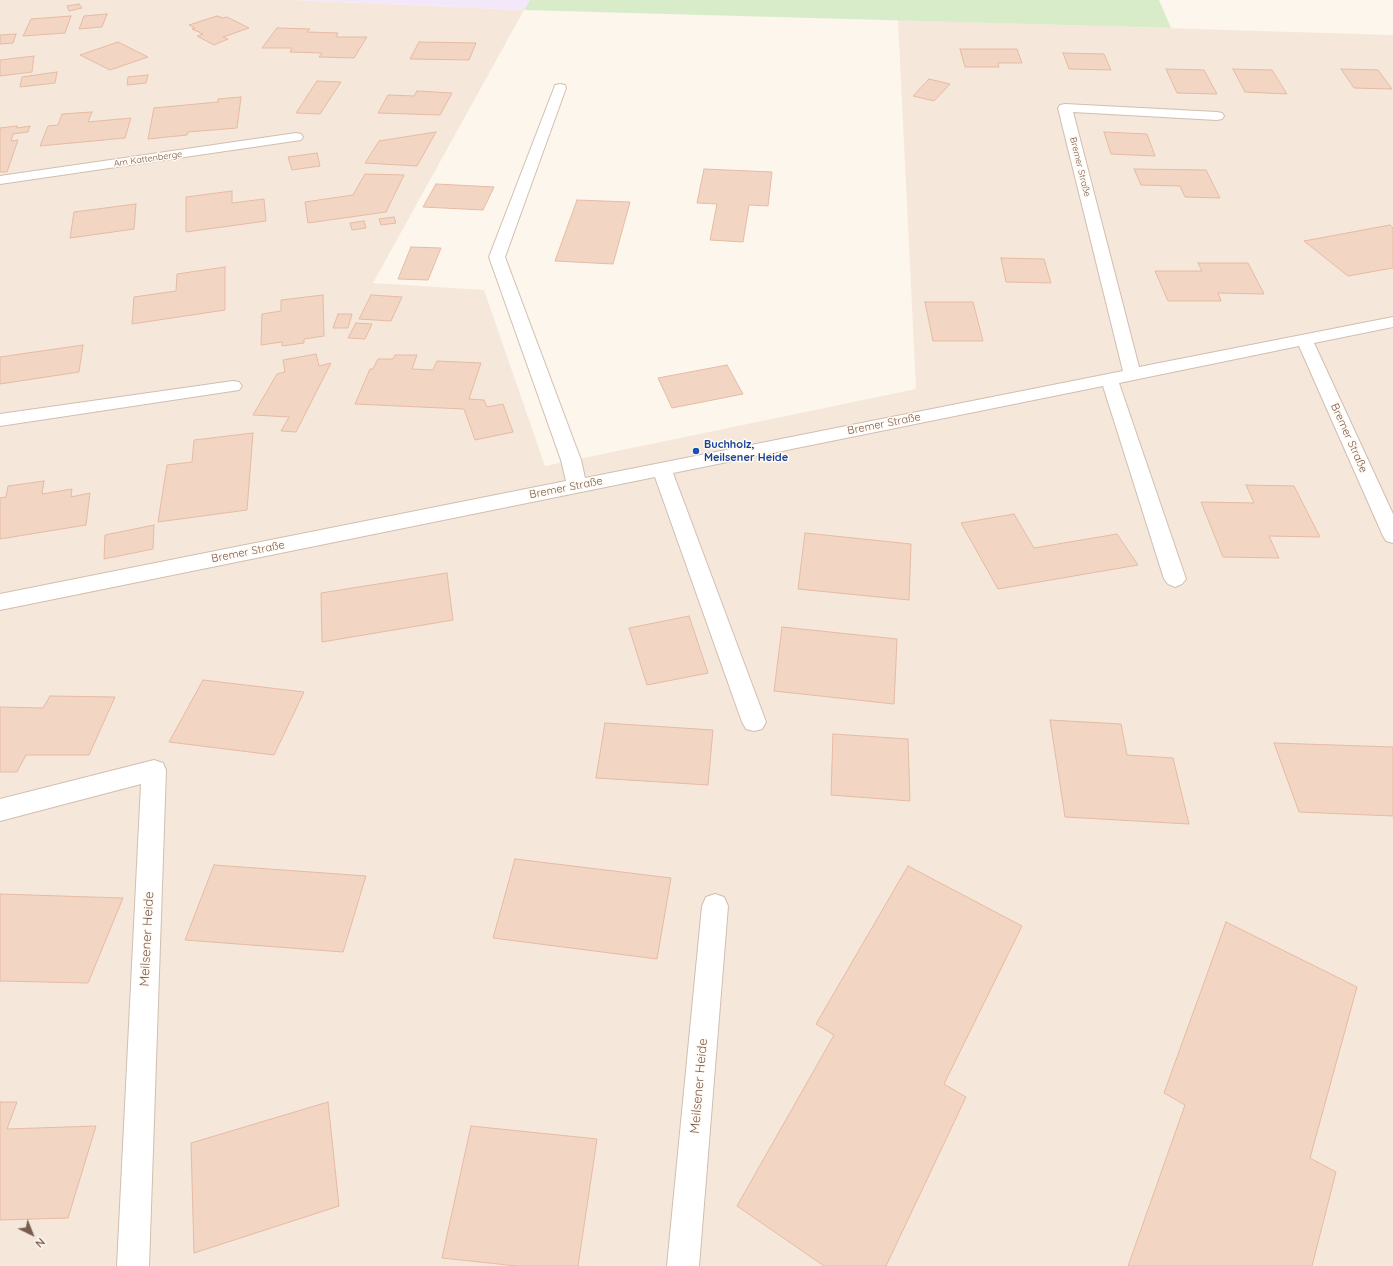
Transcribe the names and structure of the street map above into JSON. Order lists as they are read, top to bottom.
{
  "streets": {
    "street": ["Am Kattenberge", "Bremer Straße", "Meilsener Heide"]
  },
  "places": ["Buchholz, Meilsener Heide"],
  "north": "bottom right"
}
